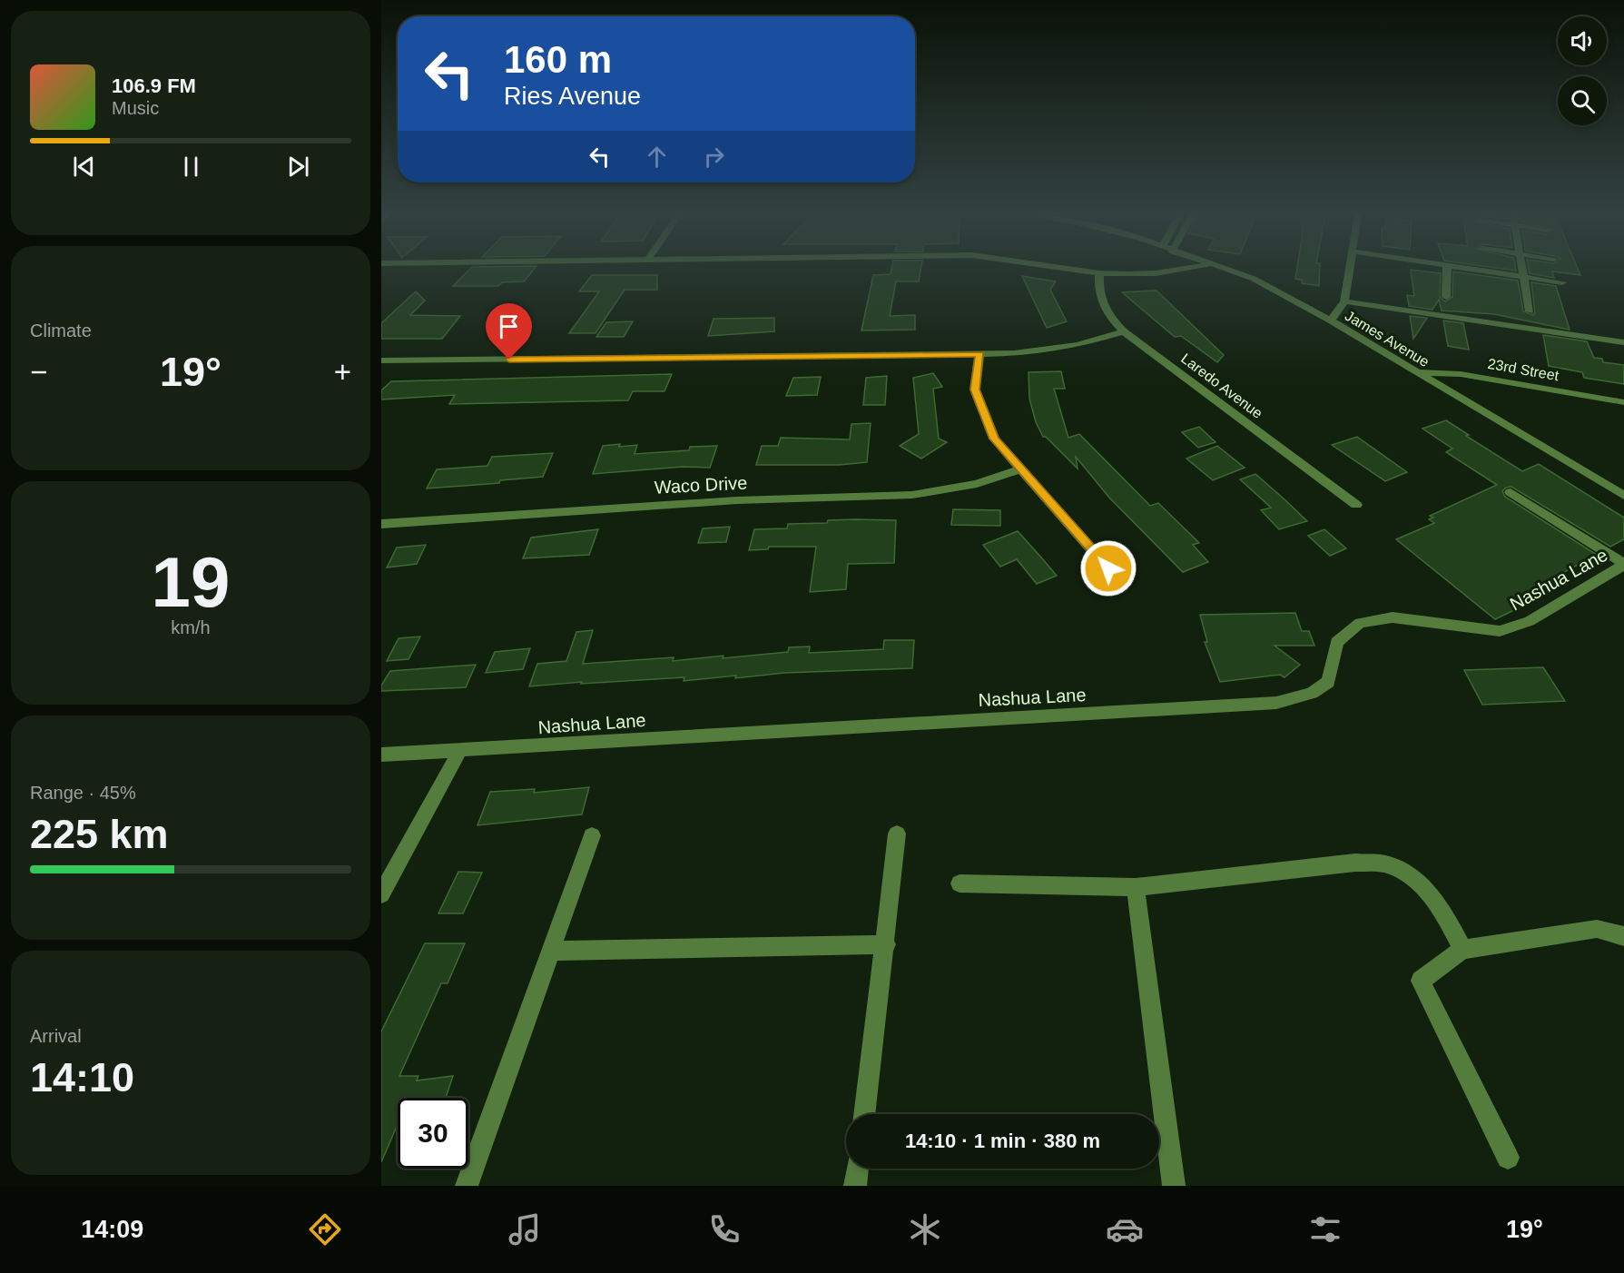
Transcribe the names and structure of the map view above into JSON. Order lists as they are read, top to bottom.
{
  "streets": {
    "street": [
      "James Avenue",
      "23rd Street",
      "Laredo Avenue",
      "Waco Drive",
      "Nashua Lane"
    ]
  },
  "crossings": [
    ["James Avenue", "23rd Street"]
  ],
  "page": {
    "turn": ["160 m", "Ries Avenue"],
    "song": ["106.9 FM", "Music"],
    "tile": [
      "Climate",
      ["19", "km/h"],
      ["Range · 45%", "225 km"],
      ["Arrival", "14:10"]
    ],
    "heat": ["−", "19°", "+"],
    "limit": "30",
    "trip": "14:10 · 1 min · 380 m",
    "tabs": ["14:09", "19°"]
  }
}
